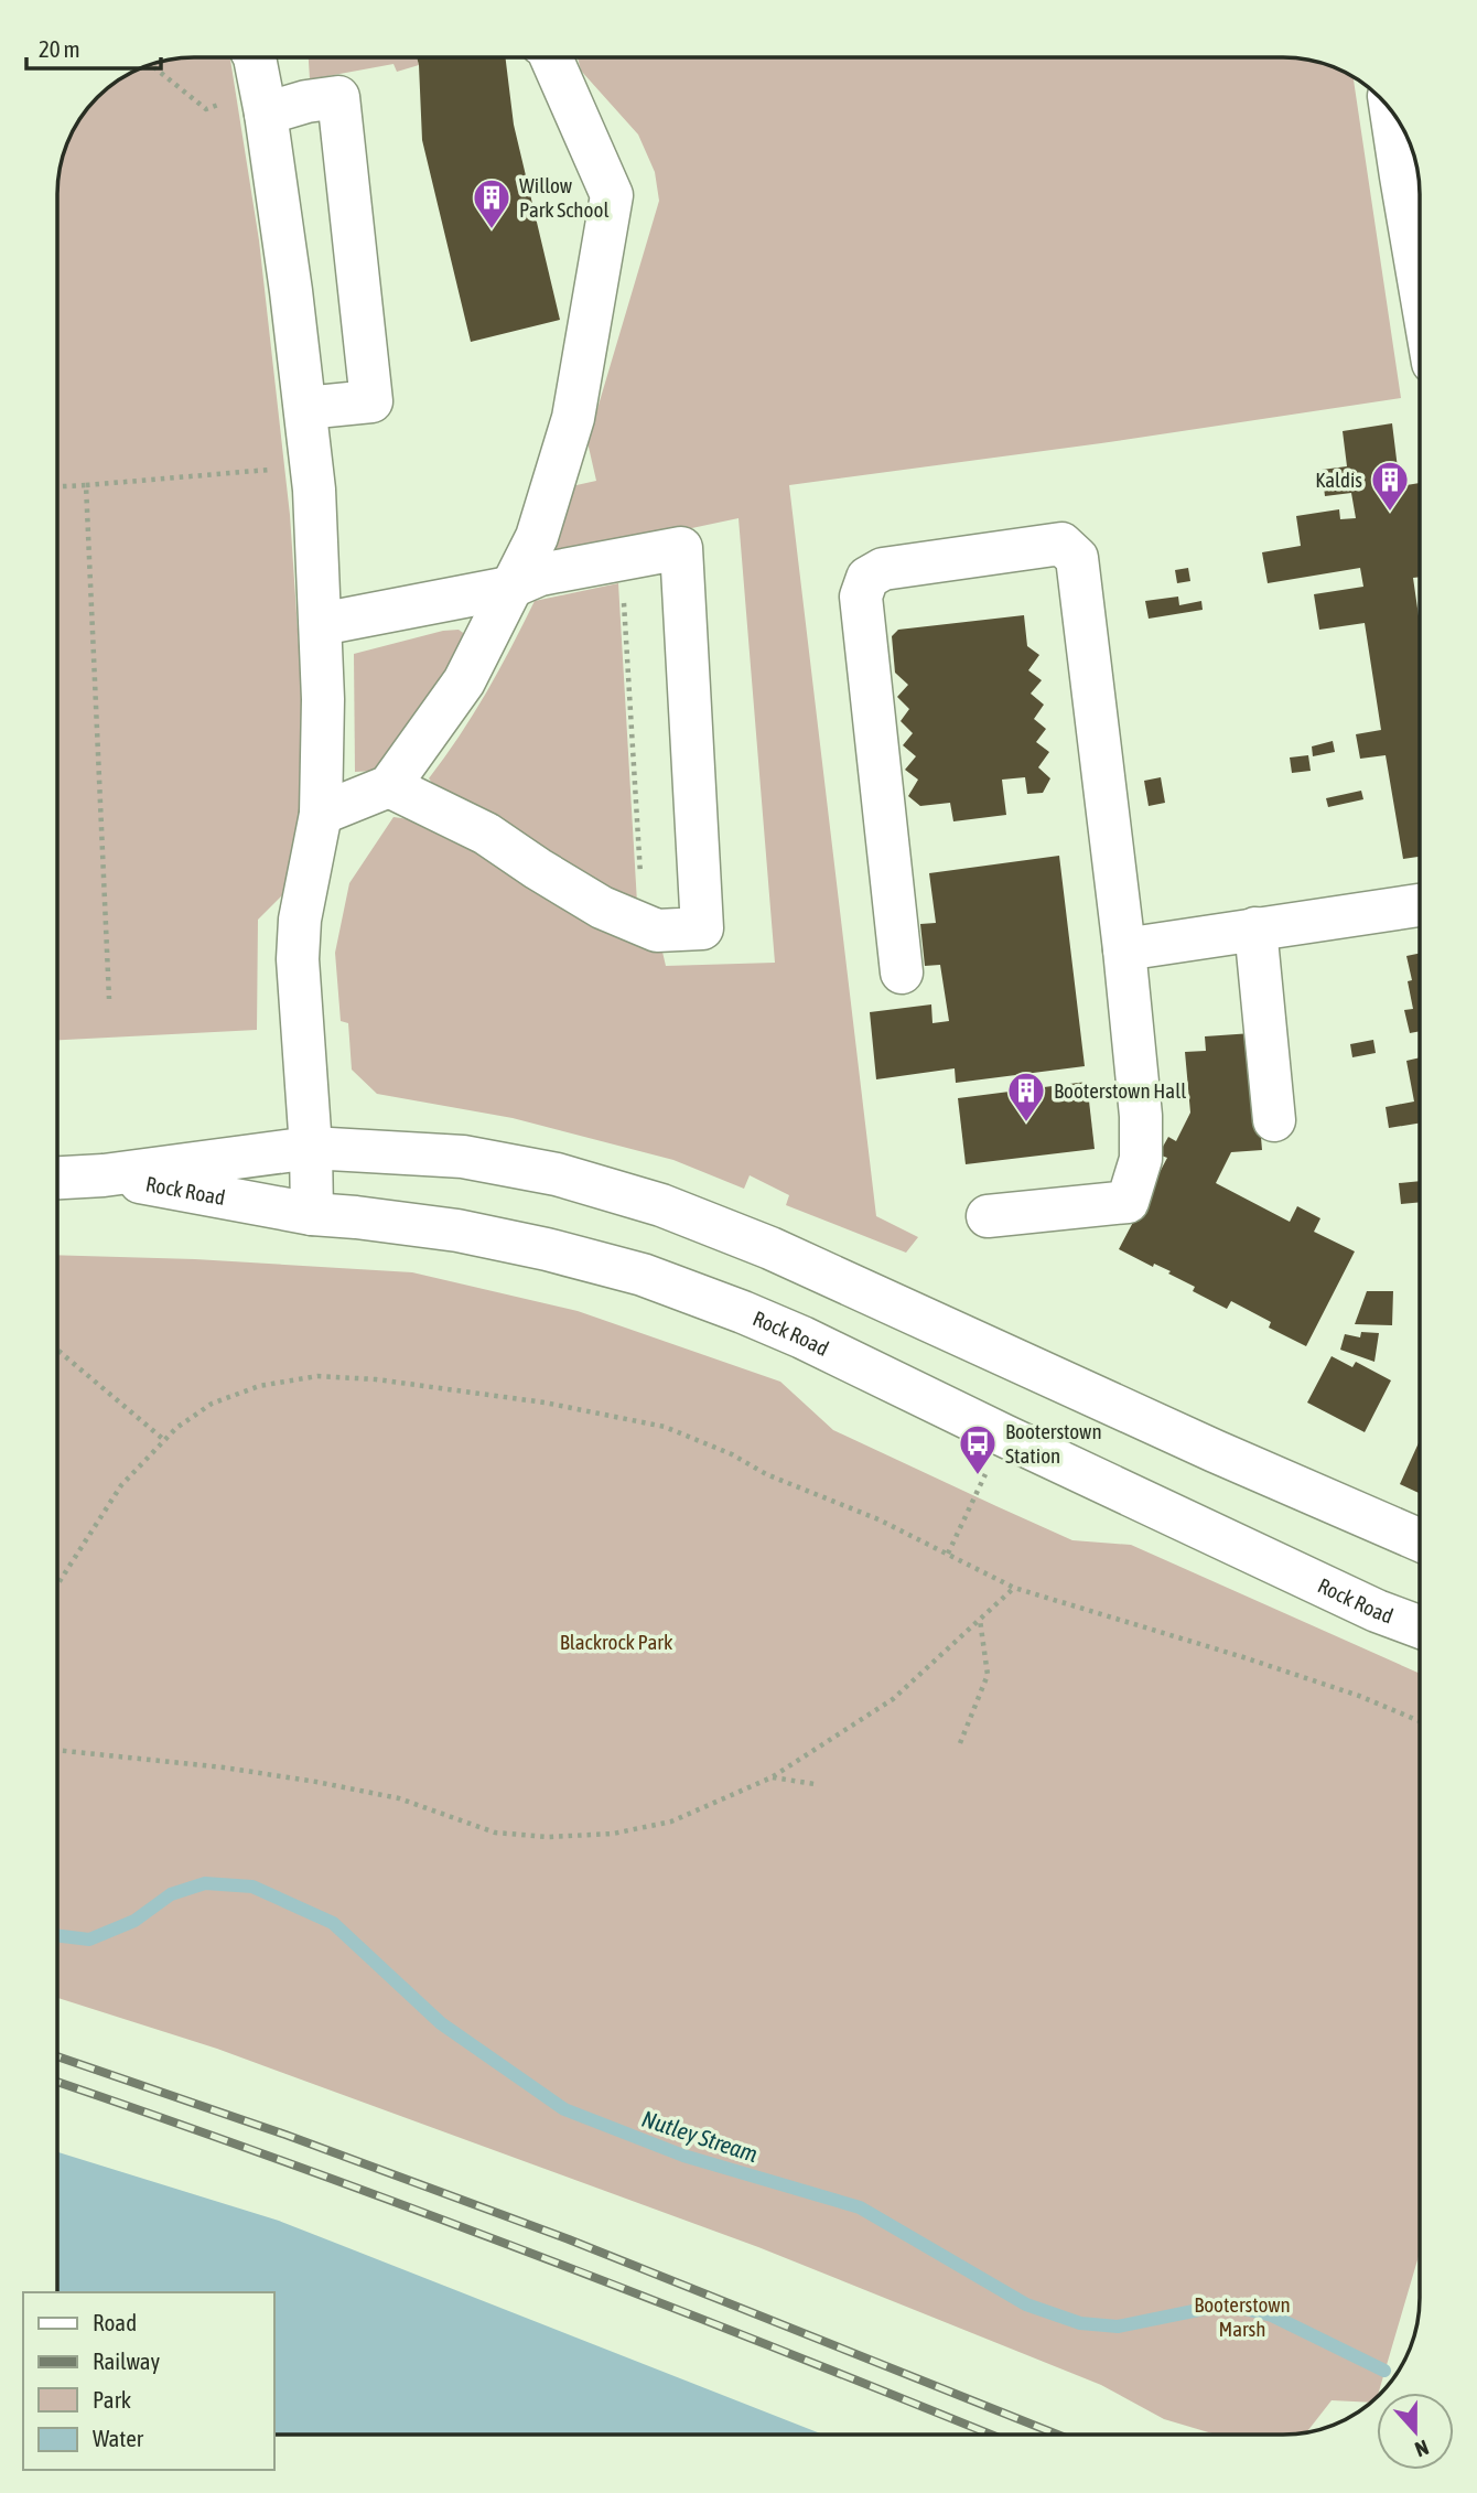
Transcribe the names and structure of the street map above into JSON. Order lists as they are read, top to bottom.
{
  "streets": {
    "main road": ["Rock Road"]
  },
  "water": ["Nutley Stream"],
  "parks": ["Blackrock Park", "Booterstown Marsh"],
  "places": {
    "building": ["Willow Park School", "Kaldis", "Booterstown Hall"],
    "bus stop": ["Booterstown Station"]
  },
  "legend": [
    "Road",
    "Railway",
    "Park",
    "Water"
  ],
  "scale_bar": "20 m",
  "north": "bottom"
}
